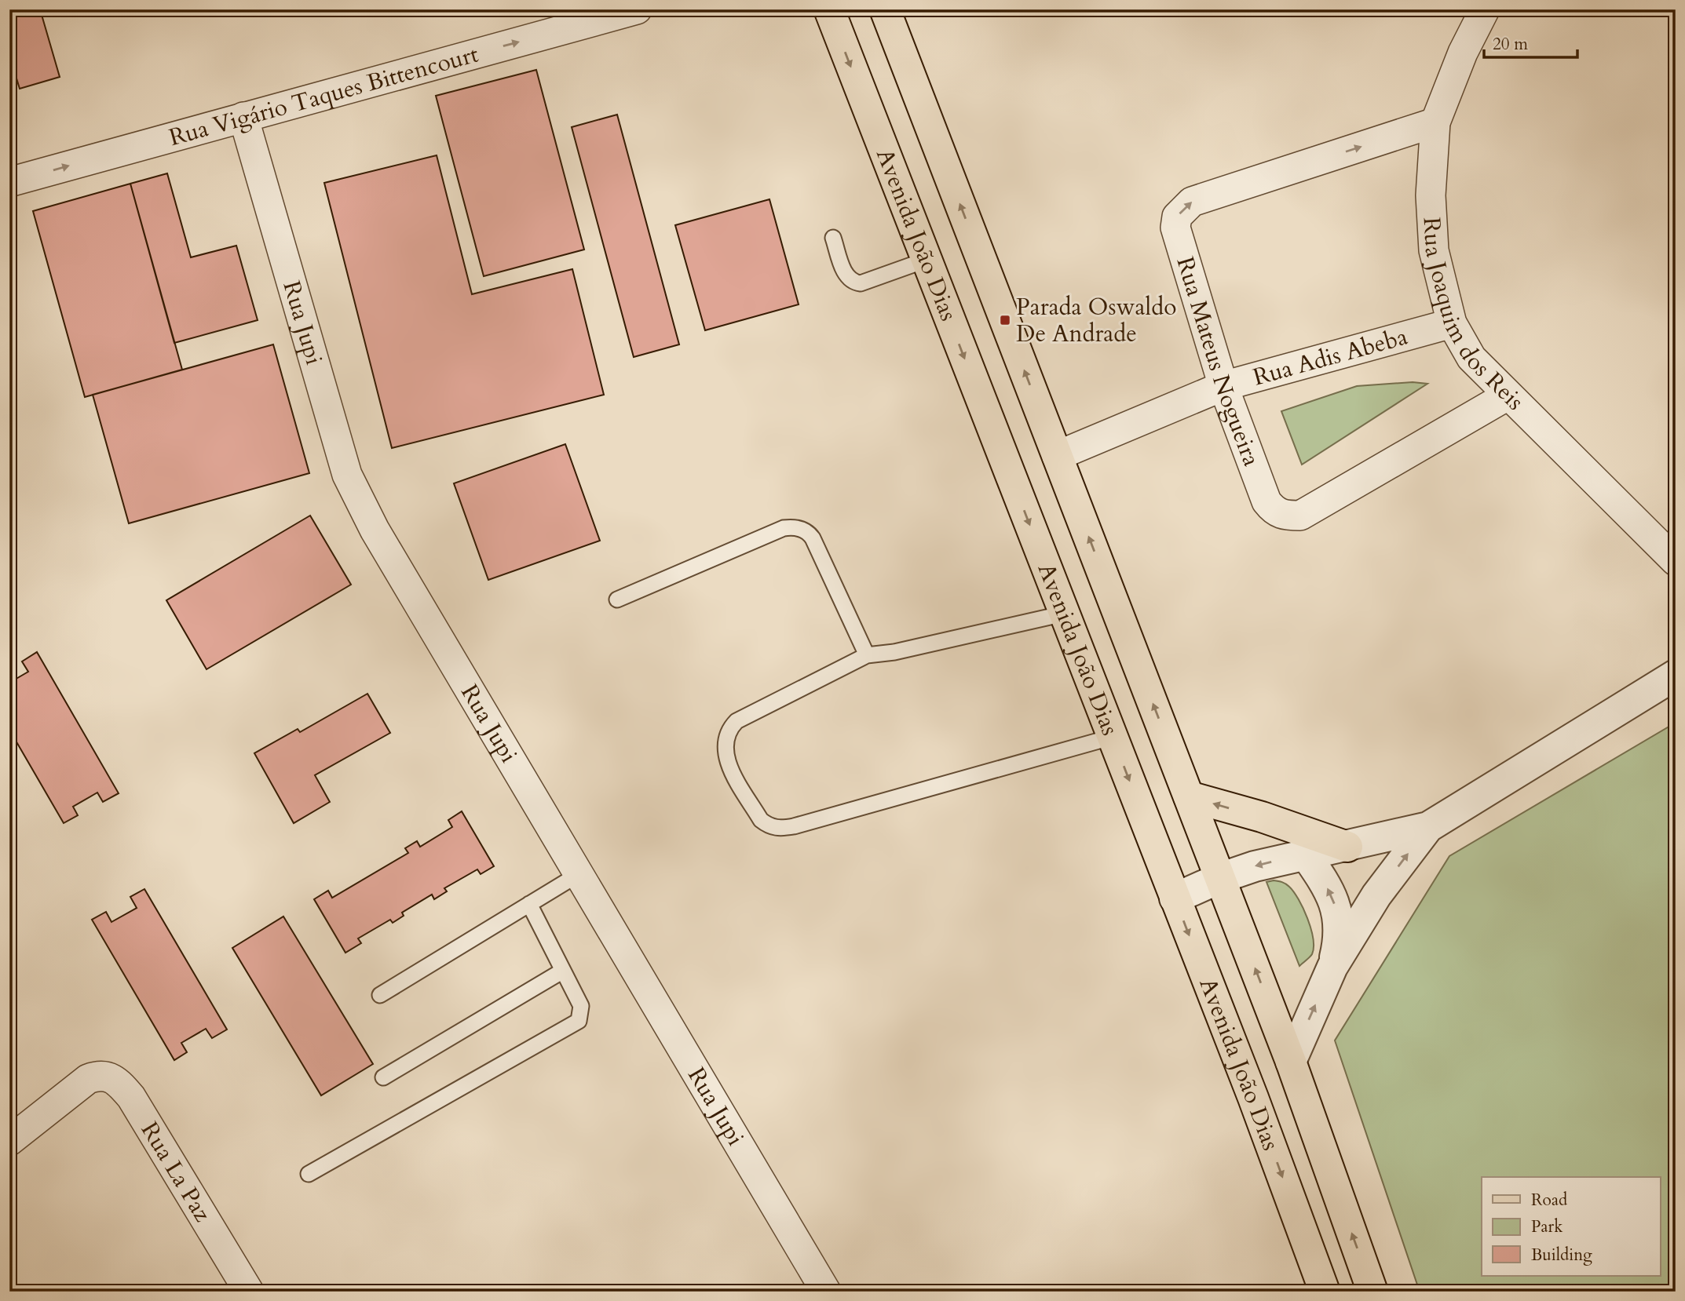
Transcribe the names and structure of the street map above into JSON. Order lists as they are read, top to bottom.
{
  "streets": {
    "main road": ["Avenida João Dias"],
    "street": [
      "Rua Vigário Taques Bittencourt",
      "Rua Joaquim dos Reis",
      "Rua Jupi",
      "Rua Adis Abeba",
      "Rua Mateus Nogueira",
      "Rua La Paz"
    ]
  },
  "crossings": [
    ["Rua Vigário Taques Bittencourt", "Rua Jupi"],
    ["Avenida João Dias", "Rua Adis Abeba"],
    ["Rua Joaquim dos Reis", "Rua Adis Abeba"],
    ["Rua Joaquim dos Reis", "Rua Mateus Nogueira"],
    ["Rua Adis Abeba", "Rua Mateus Nogueira"]
  ],
  "one_way": ["Rua Vigário Taques Bittencourt"],
  "places": {
    "transit": ["Parada Oswaldo De Andrade"]
  },
  "legend": ["Road", "Park", "Building"],
  "scale_bar": "20 m"
}
